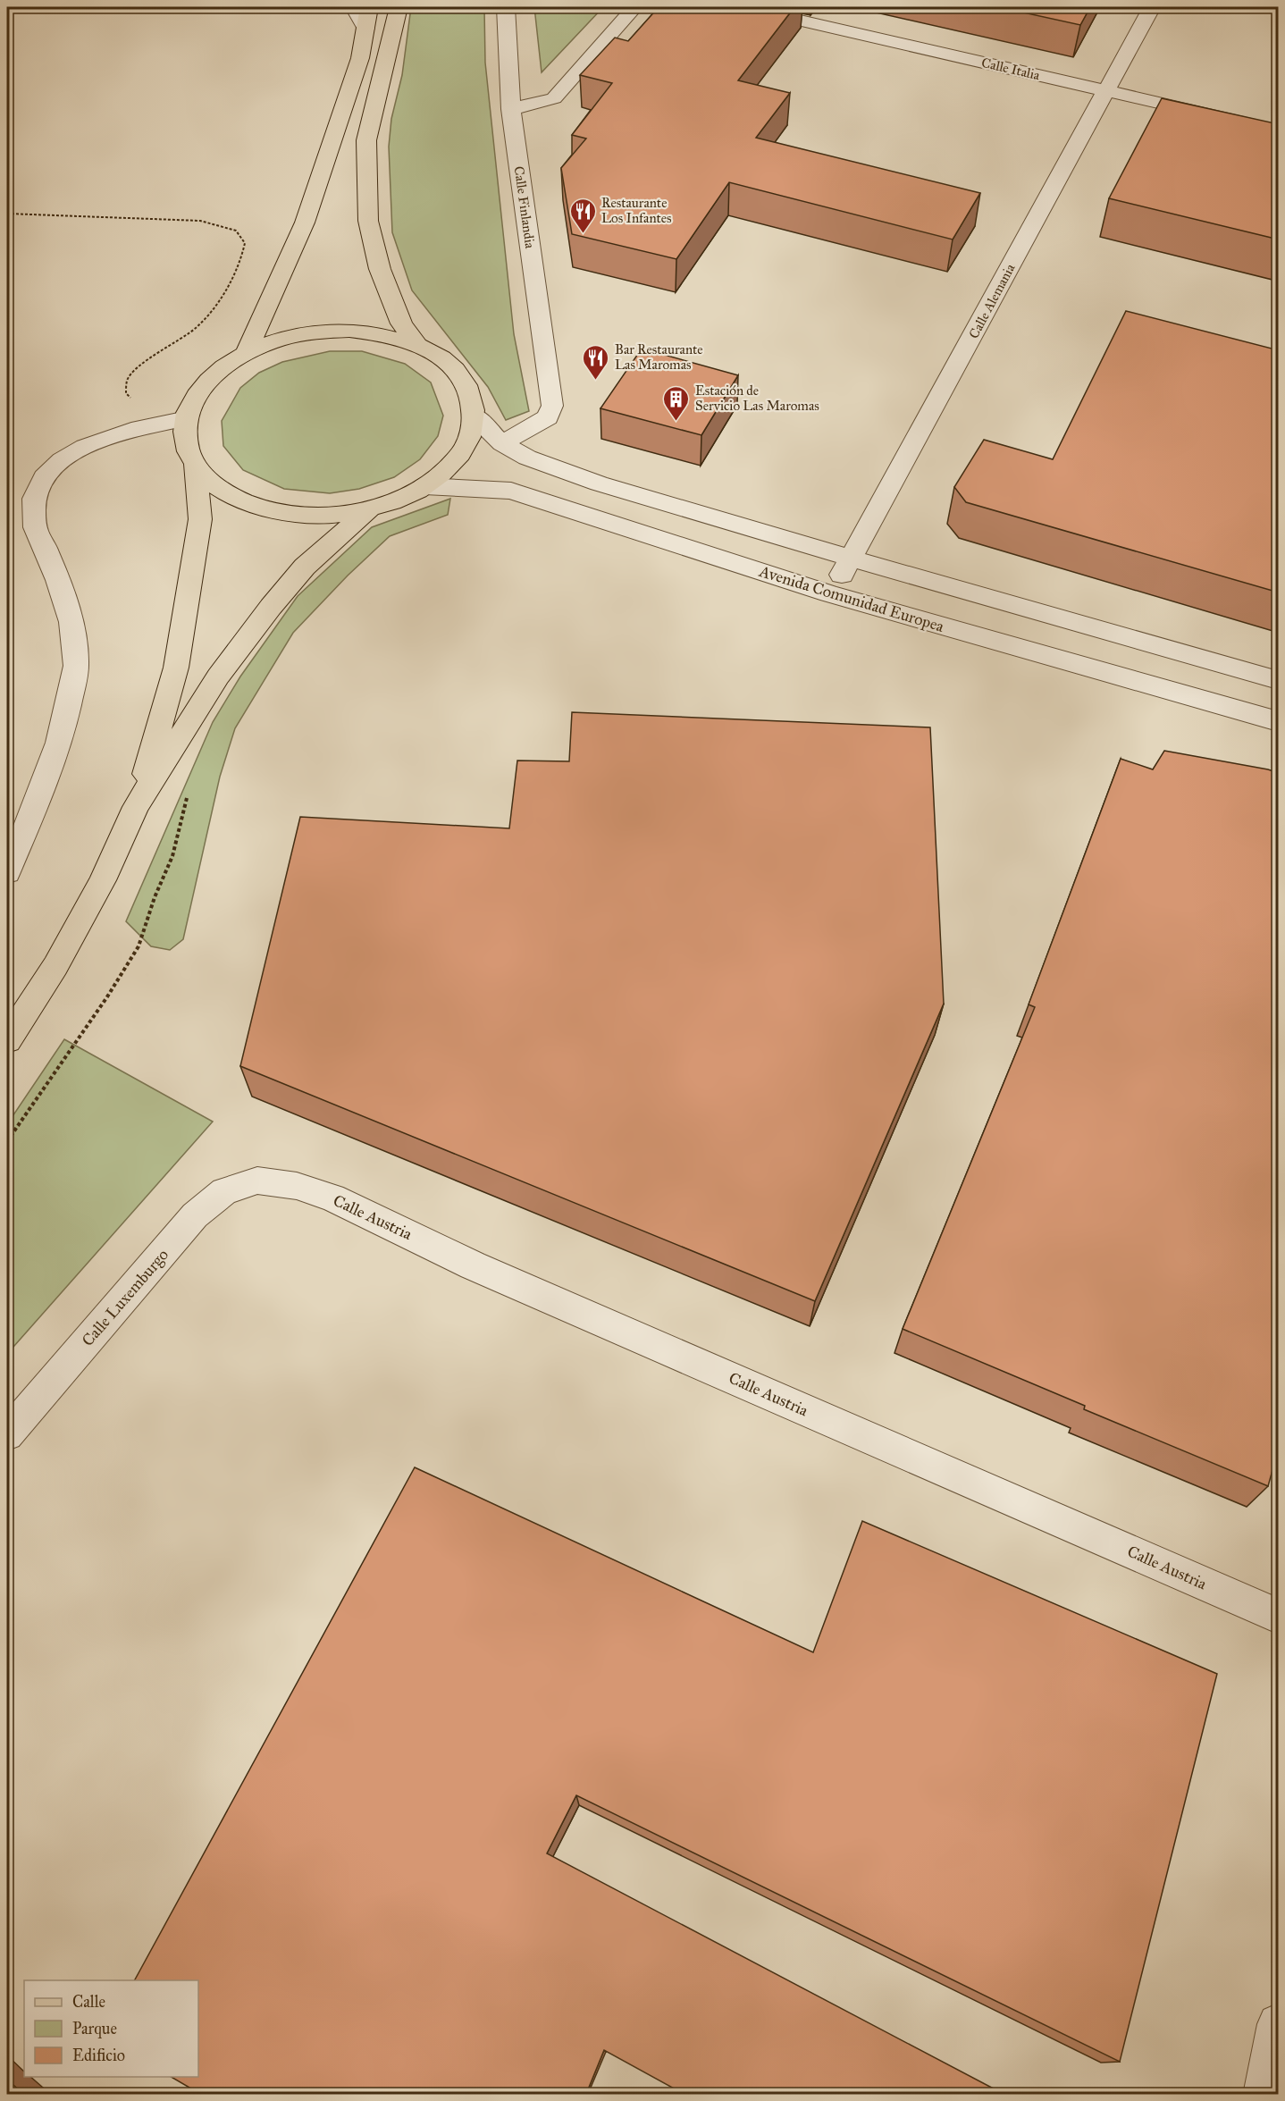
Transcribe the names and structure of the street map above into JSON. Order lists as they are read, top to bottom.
{
  "streets": {
    "street": [
      "Calle Italia",
      "Calle Finlandia",
      "Calle Alemania",
      "Avenida Comunidad Europea",
      "Calle Austria",
      "Calle Luxemburgo"
    ]
  },
  "crossings": [
    ["Calle Italia", "Calle Alemania"],
    ["Calle Alemania", "Avenida Comunidad Europea"],
    ["Calle Austria", "Calle Luxemburgo"]
  ],
  "places": {
    "restaurant": ["Restaurante Los Infantes", "Bar Restaurante Las Maromas"],
    "building": ["Estación de Servicio Las Maromas"]
  },
  "legend": ["Calle", "Parque", "Edificio"]
}
